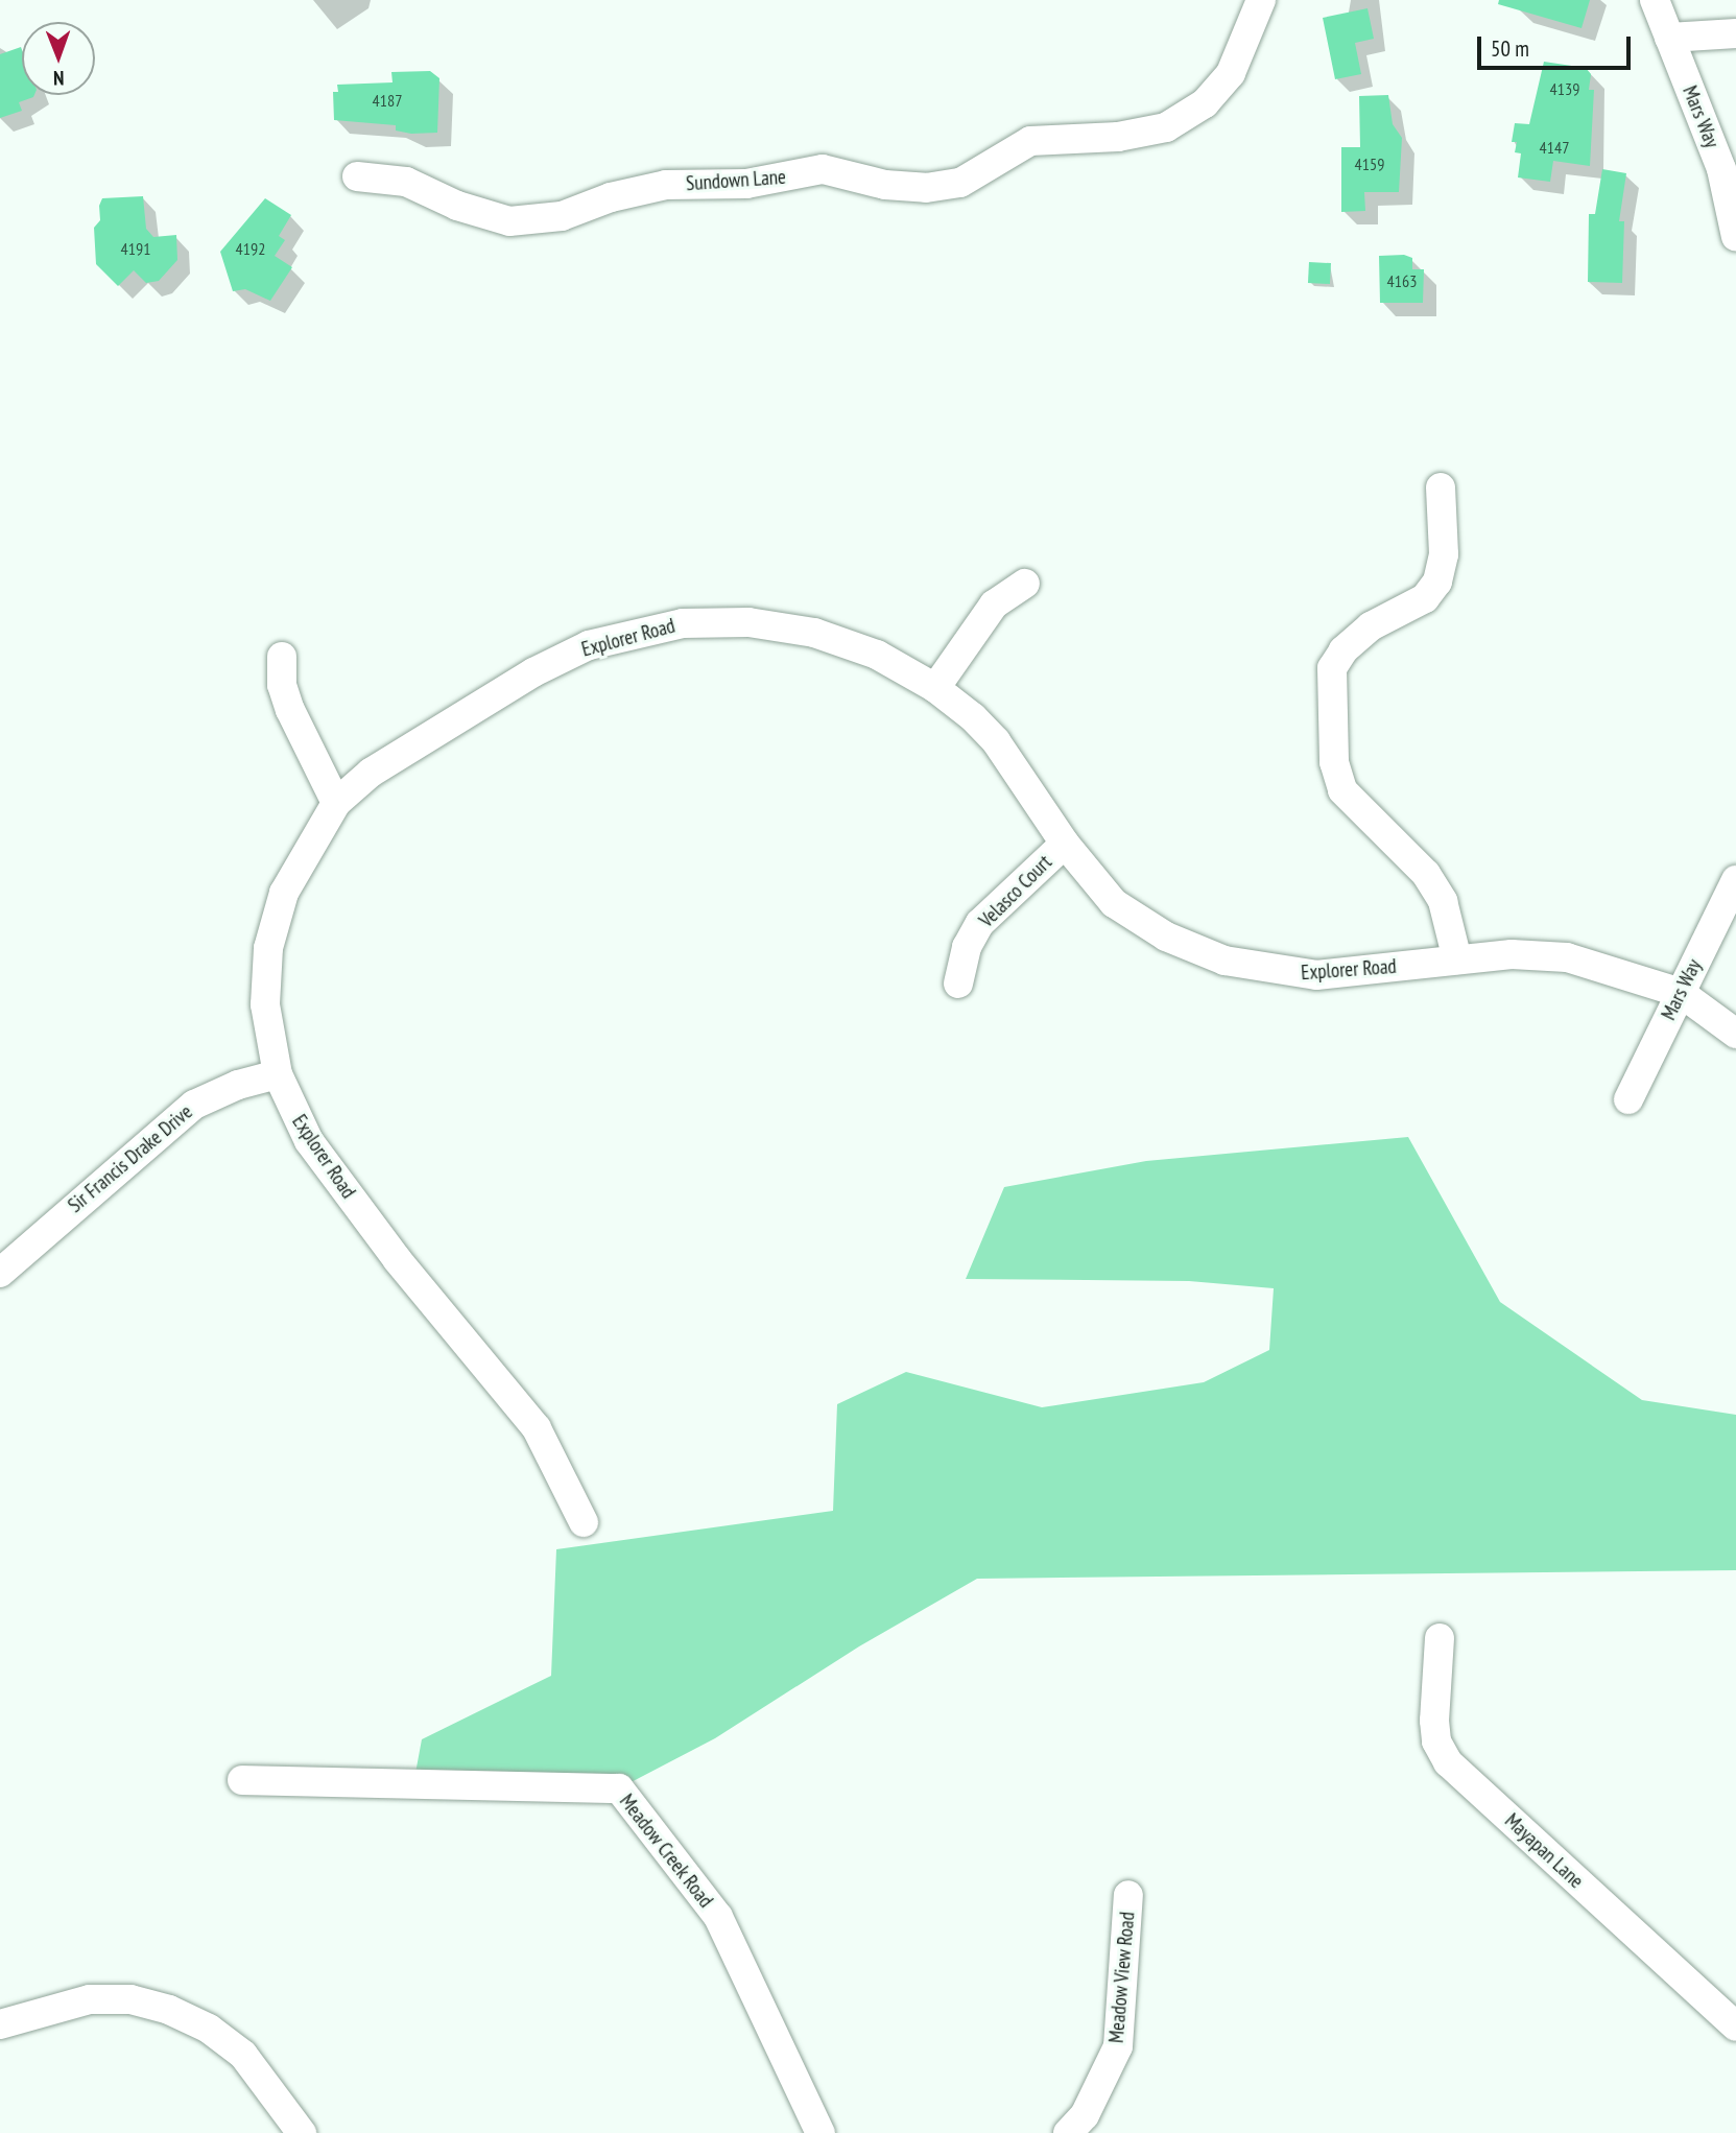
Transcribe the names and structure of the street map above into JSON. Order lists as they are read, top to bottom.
{
  "streets": {
    "street": [
      "Mars Way",
      "Sundown Lane",
      "Explorer Road",
      "Velasco Court",
      "Sir Francis Drake Drive",
      "Meadow Creek Road",
      "Mayapan Lane",
      "Meadow View Road"
    ]
  },
  "crossings": [
    ["Mars Way", "Explorer Road"],
    ["Explorer Road", "Velasco Court"],
    ["Explorer Road", "Sir Francis Drake Drive"]
  ],
  "house_numbers": [
    "4139",
    "4187",
    "4147",
    "4159",
    "4191",
    "4192",
    "4163"
  ],
  "scale_bar": "50 m",
  "north": "bottom"
}
